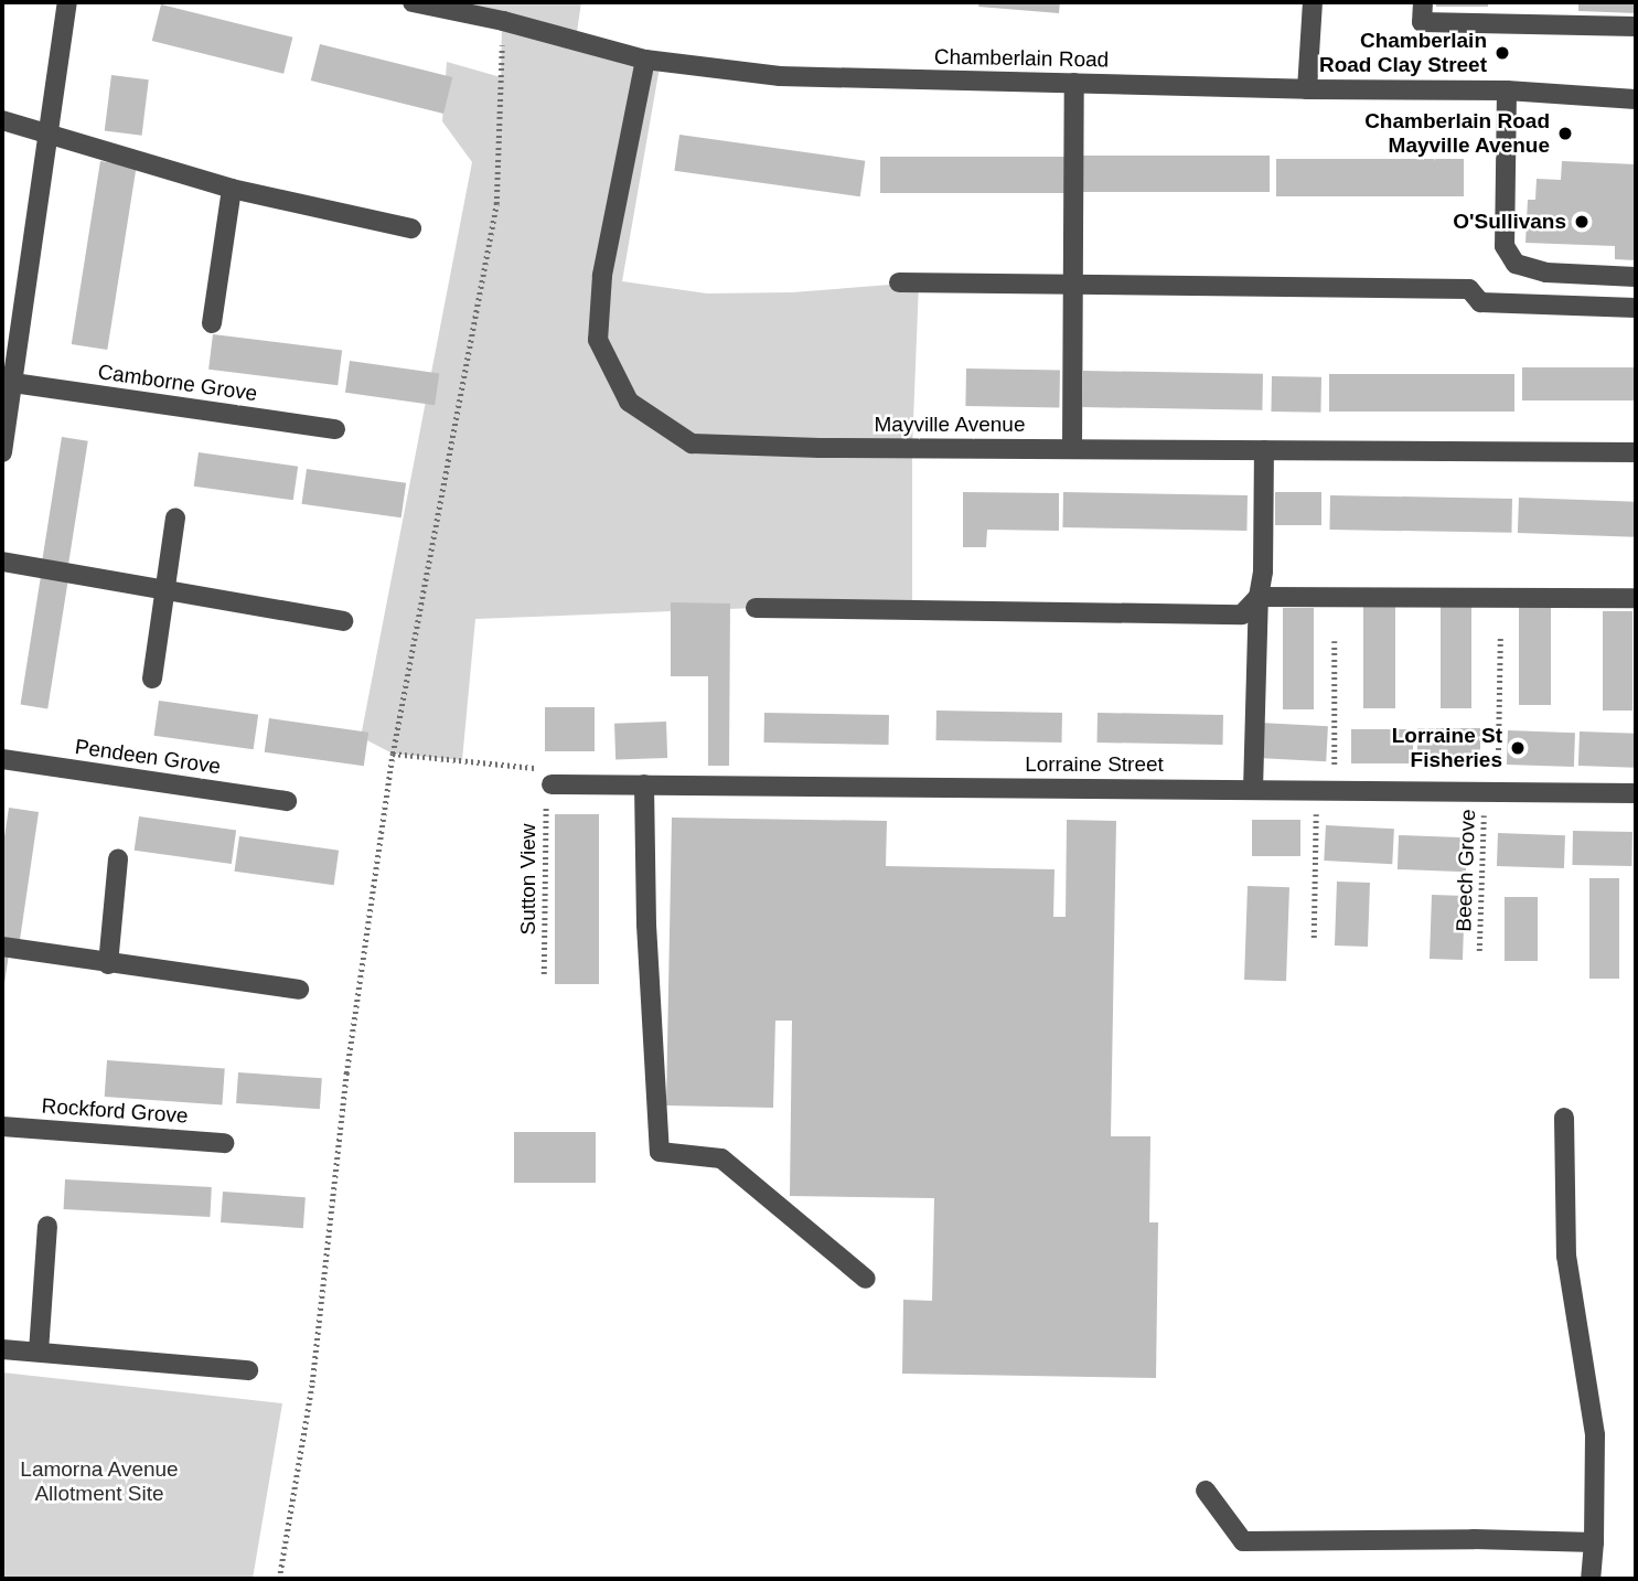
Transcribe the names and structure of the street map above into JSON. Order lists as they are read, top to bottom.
{
  "streets": {
    "street": [
      "Chamberlain Road",
      "Camborne Grove",
      "Mayville Avenue",
      "Pendeen Grove",
      "Lorraine Street",
      "Rockford Grove"
    ],
    "path": ["Beech Grove", "Sutton View"]
  },
  "crossings": [
    ["Chamberlain Road", "Mayville Avenue"],
    ["Lorraine Street", "Beech Grove"],
    ["Lorraine Street", "Sutton View"]
  ],
  "parks": ["Lamorna Avenue Allotment Site"],
  "places": [
    "Chamberlain Road Clay Street",
    "Chamberlain Road Mayville Avenue",
    "O'Sullivans",
    "Lorraine St Fisheries"
  ]
}
